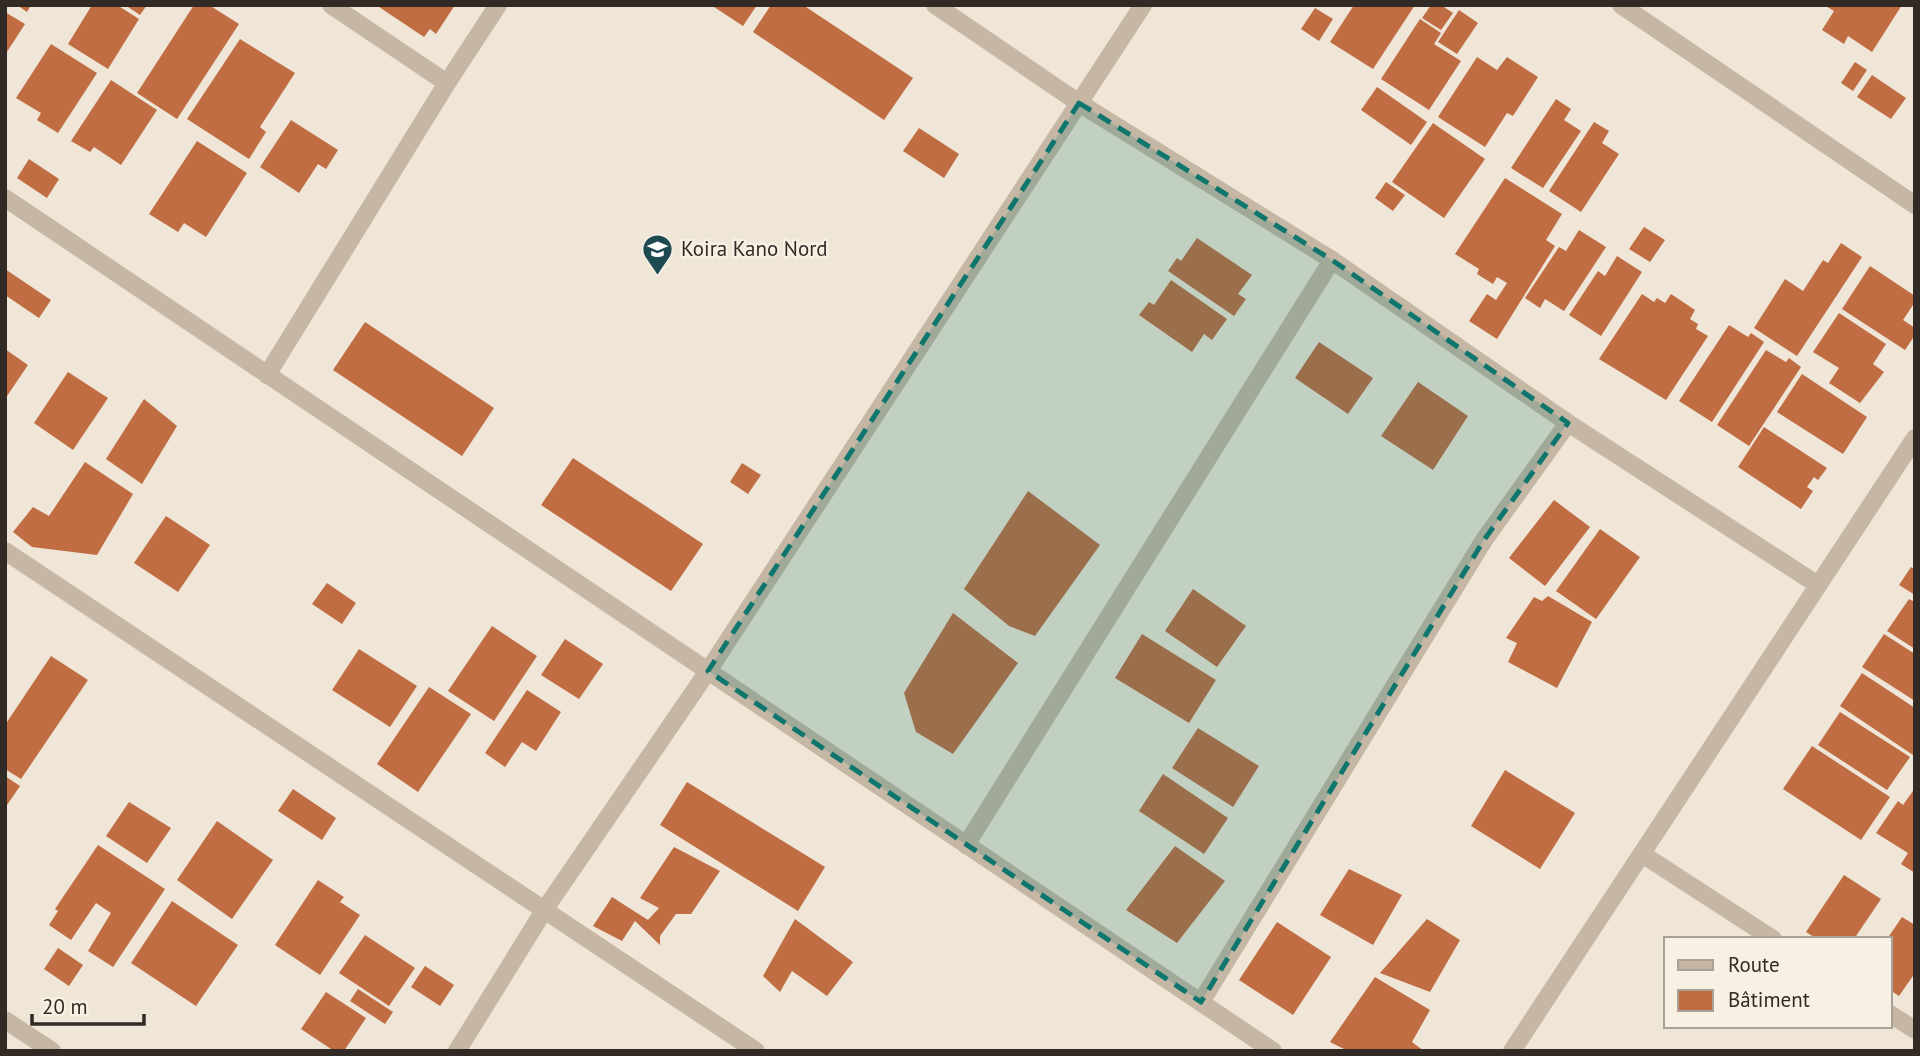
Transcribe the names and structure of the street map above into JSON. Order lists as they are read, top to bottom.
{
  "places": {
    "school or university": ["Koira Kano Nord"]
  },
  "legend": ["Route", "Bâtiment"],
  "scale_bar": "20 m"
}
